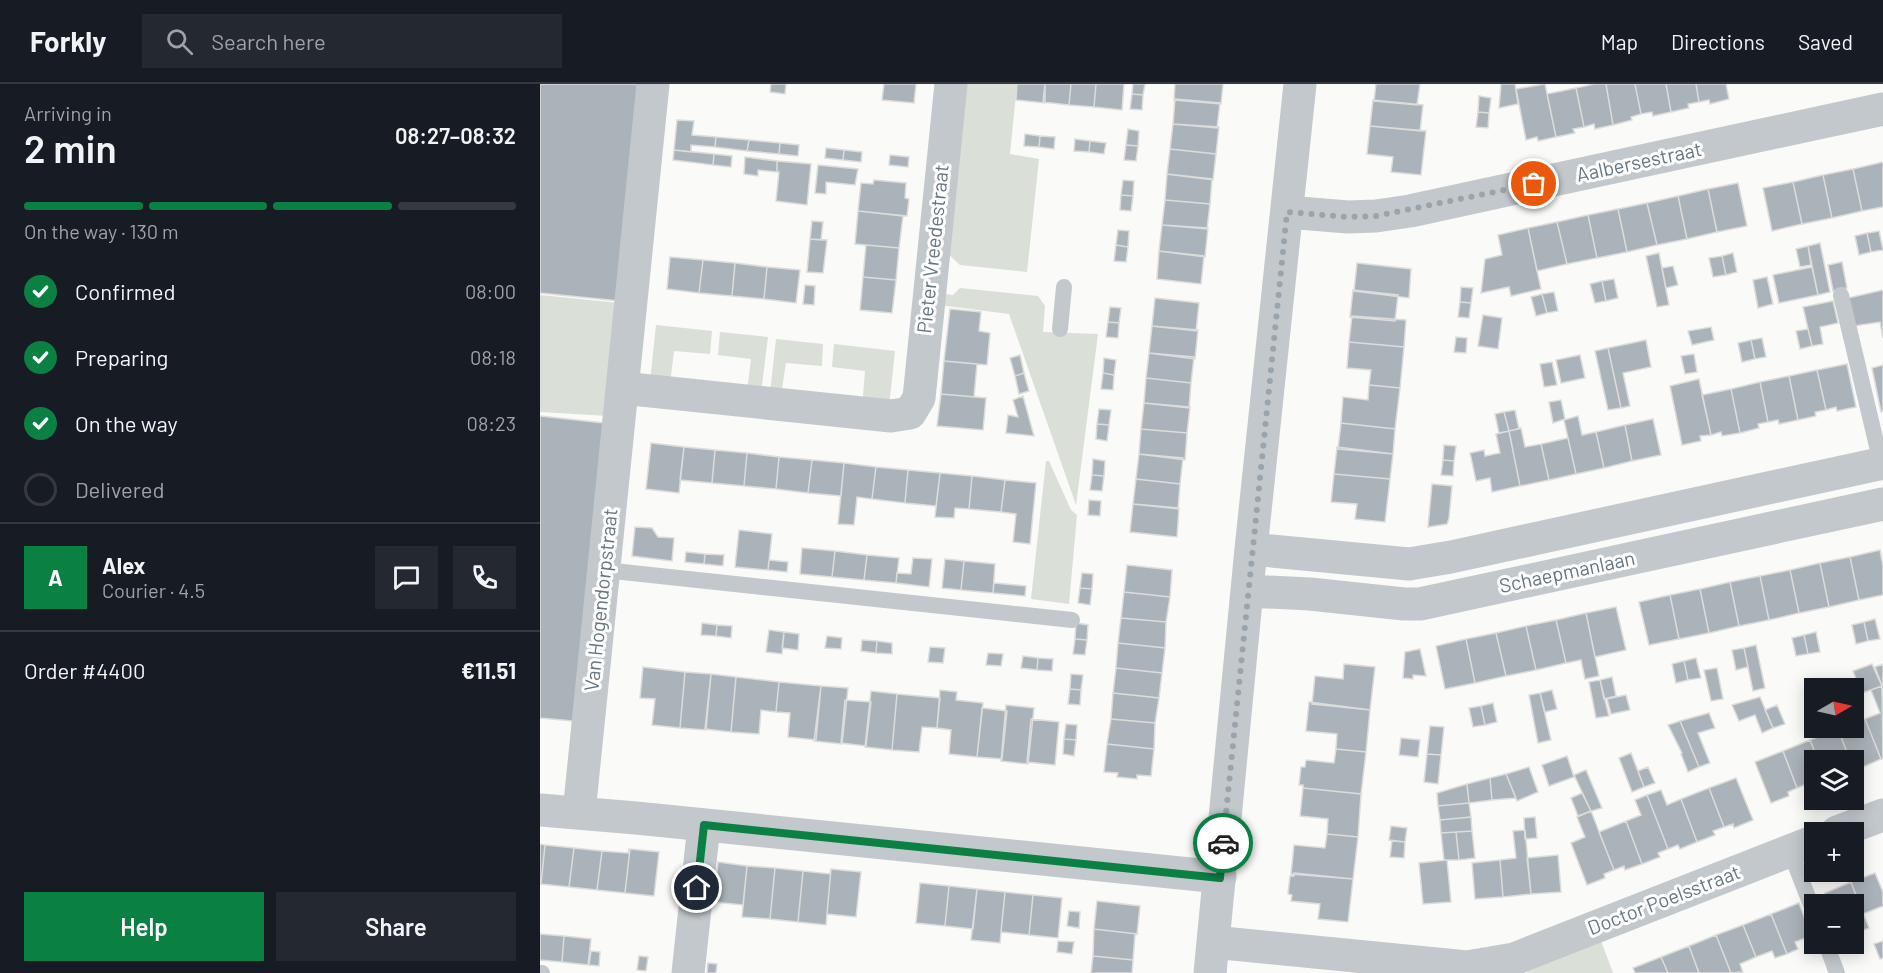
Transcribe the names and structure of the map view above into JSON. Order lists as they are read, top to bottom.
{
  "streets": {
    "street": [
      "Aalbersestraat",
      "Pieter Vreedestraat",
      "Schaepmanlaan",
      "Van Hogendorpstraat",
      "Doctor Poelsstraat"
    ]
  },
  "crossings": [
    ["Pieter Vreedestraat", "Van Hogendorpstraat"]
  ],
  "north": "right",
  "page": {
    "header": "Forkly",
    "search": "Search here",
    "nav": ["Map", "Directions", "Saved"],
    "heading": ["2 min", "Arriving in", "08:27–08:32"],
    "panel": [
      "Alex",
      "Courier · 4.5",
      "Order #4400",
      "€11.51"
    ],
    "bar": "On the way · 130 m",
    "list": [
      ["Confirmed", "08:00"],
      ["Preparing", "08:18"],
      ["On the way", "08:23"],
      "Delivered"
    ],
    "round": "A",
    "map_buttons": ["+", "−"],
    "buttons": ["Help", "Share"]
  }
}
